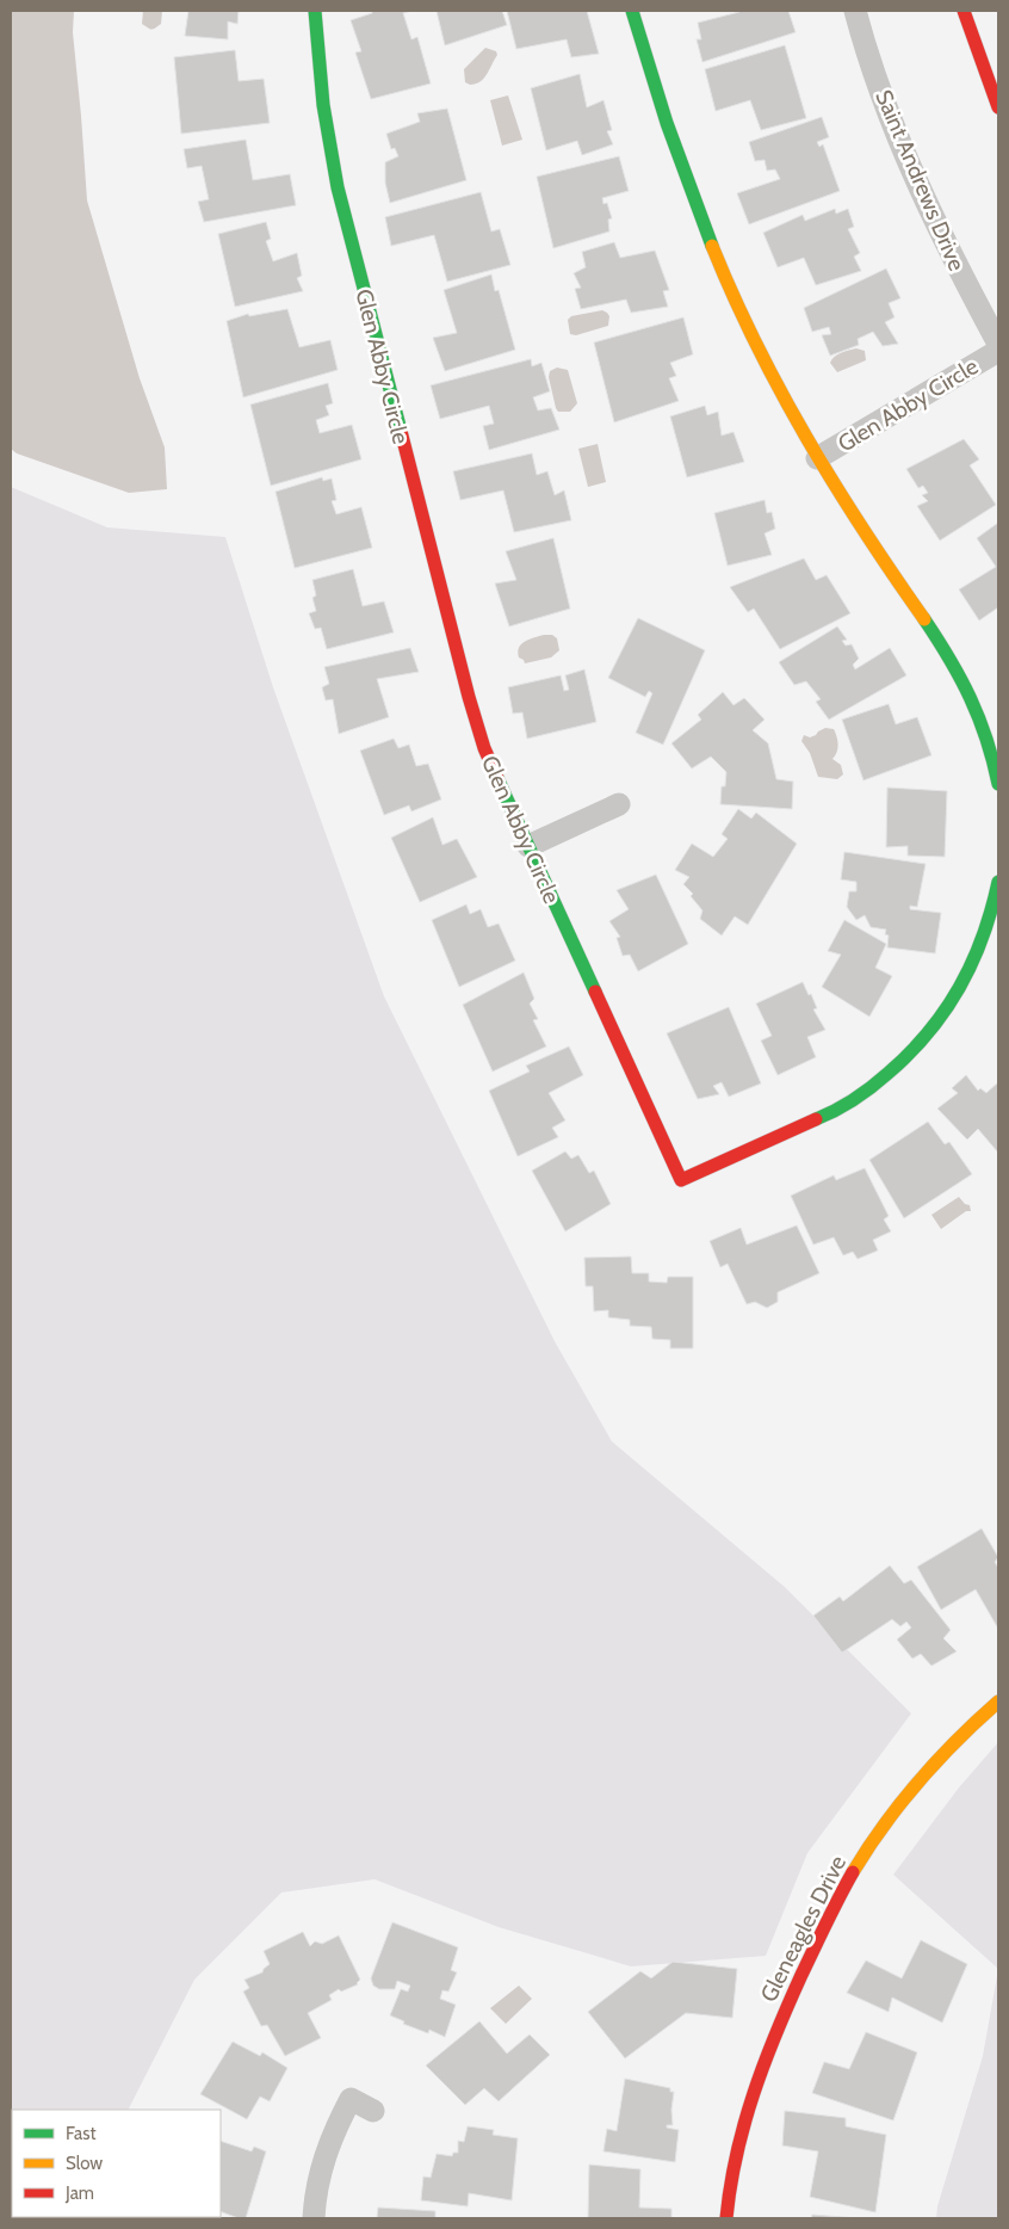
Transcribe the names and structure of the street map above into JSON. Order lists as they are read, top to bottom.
{
  "streets": {
    "street": ["Saint Andrews Drive", "Glen Abby Circle", "Gleneagles Drive"]
  },
  "legend": ["Fast", "Slow", "Jam"]
}
